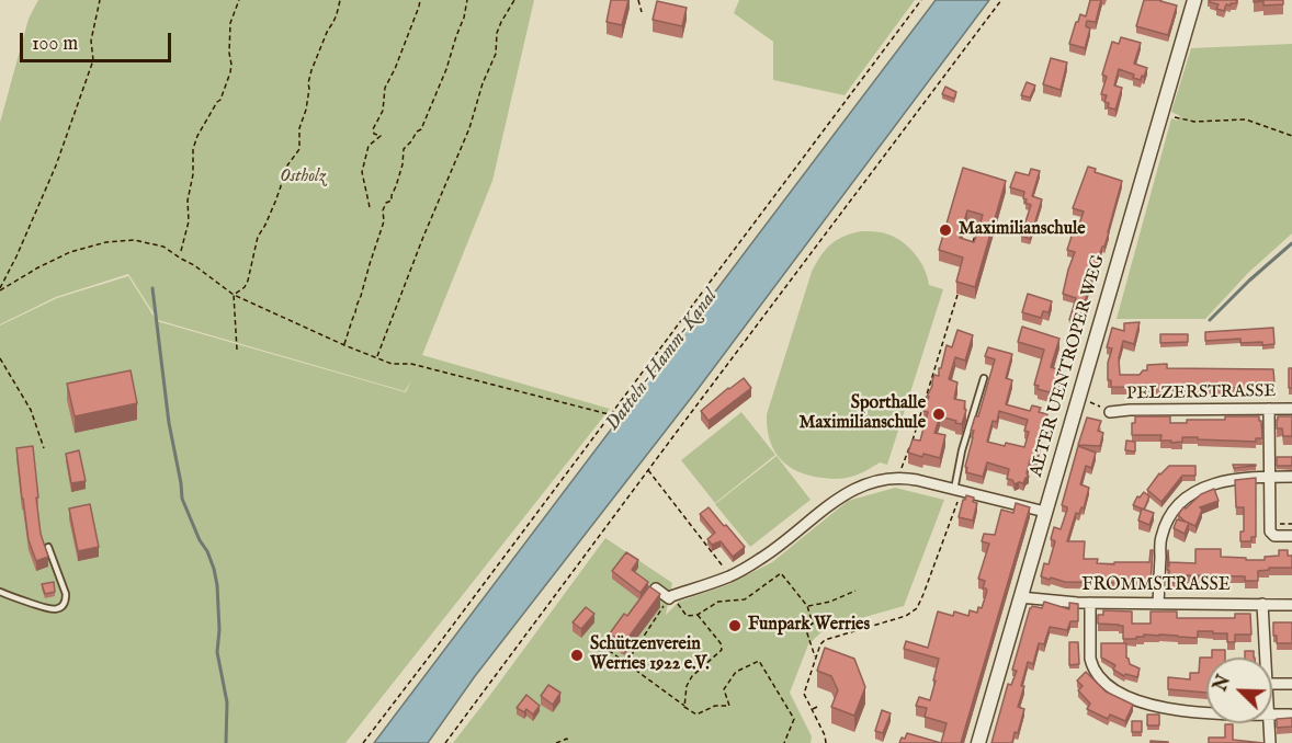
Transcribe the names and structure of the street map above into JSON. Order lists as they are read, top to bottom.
{
  "streets": {
    "street": ["ALTER UENTROPER WEG", "PELZERSTRASSE", "FROMMSTRASSE"]
  },
  "crossings": [
    ["ALTER UENTROPER WEG", "FROMMSTRASSE"]
  ],
  "water": ["Datteln-Hamm-Kanal"],
  "parks": ["Ostholz"],
  "places": [
    "Maximilianschule",
    "Sporthalle Maximilianschule",
    "Funpark Werries",
    "Schützenverein Werries 1922 e.V."
  ],
  "scale_bar": "100 m",
  "north": "top left"
}
